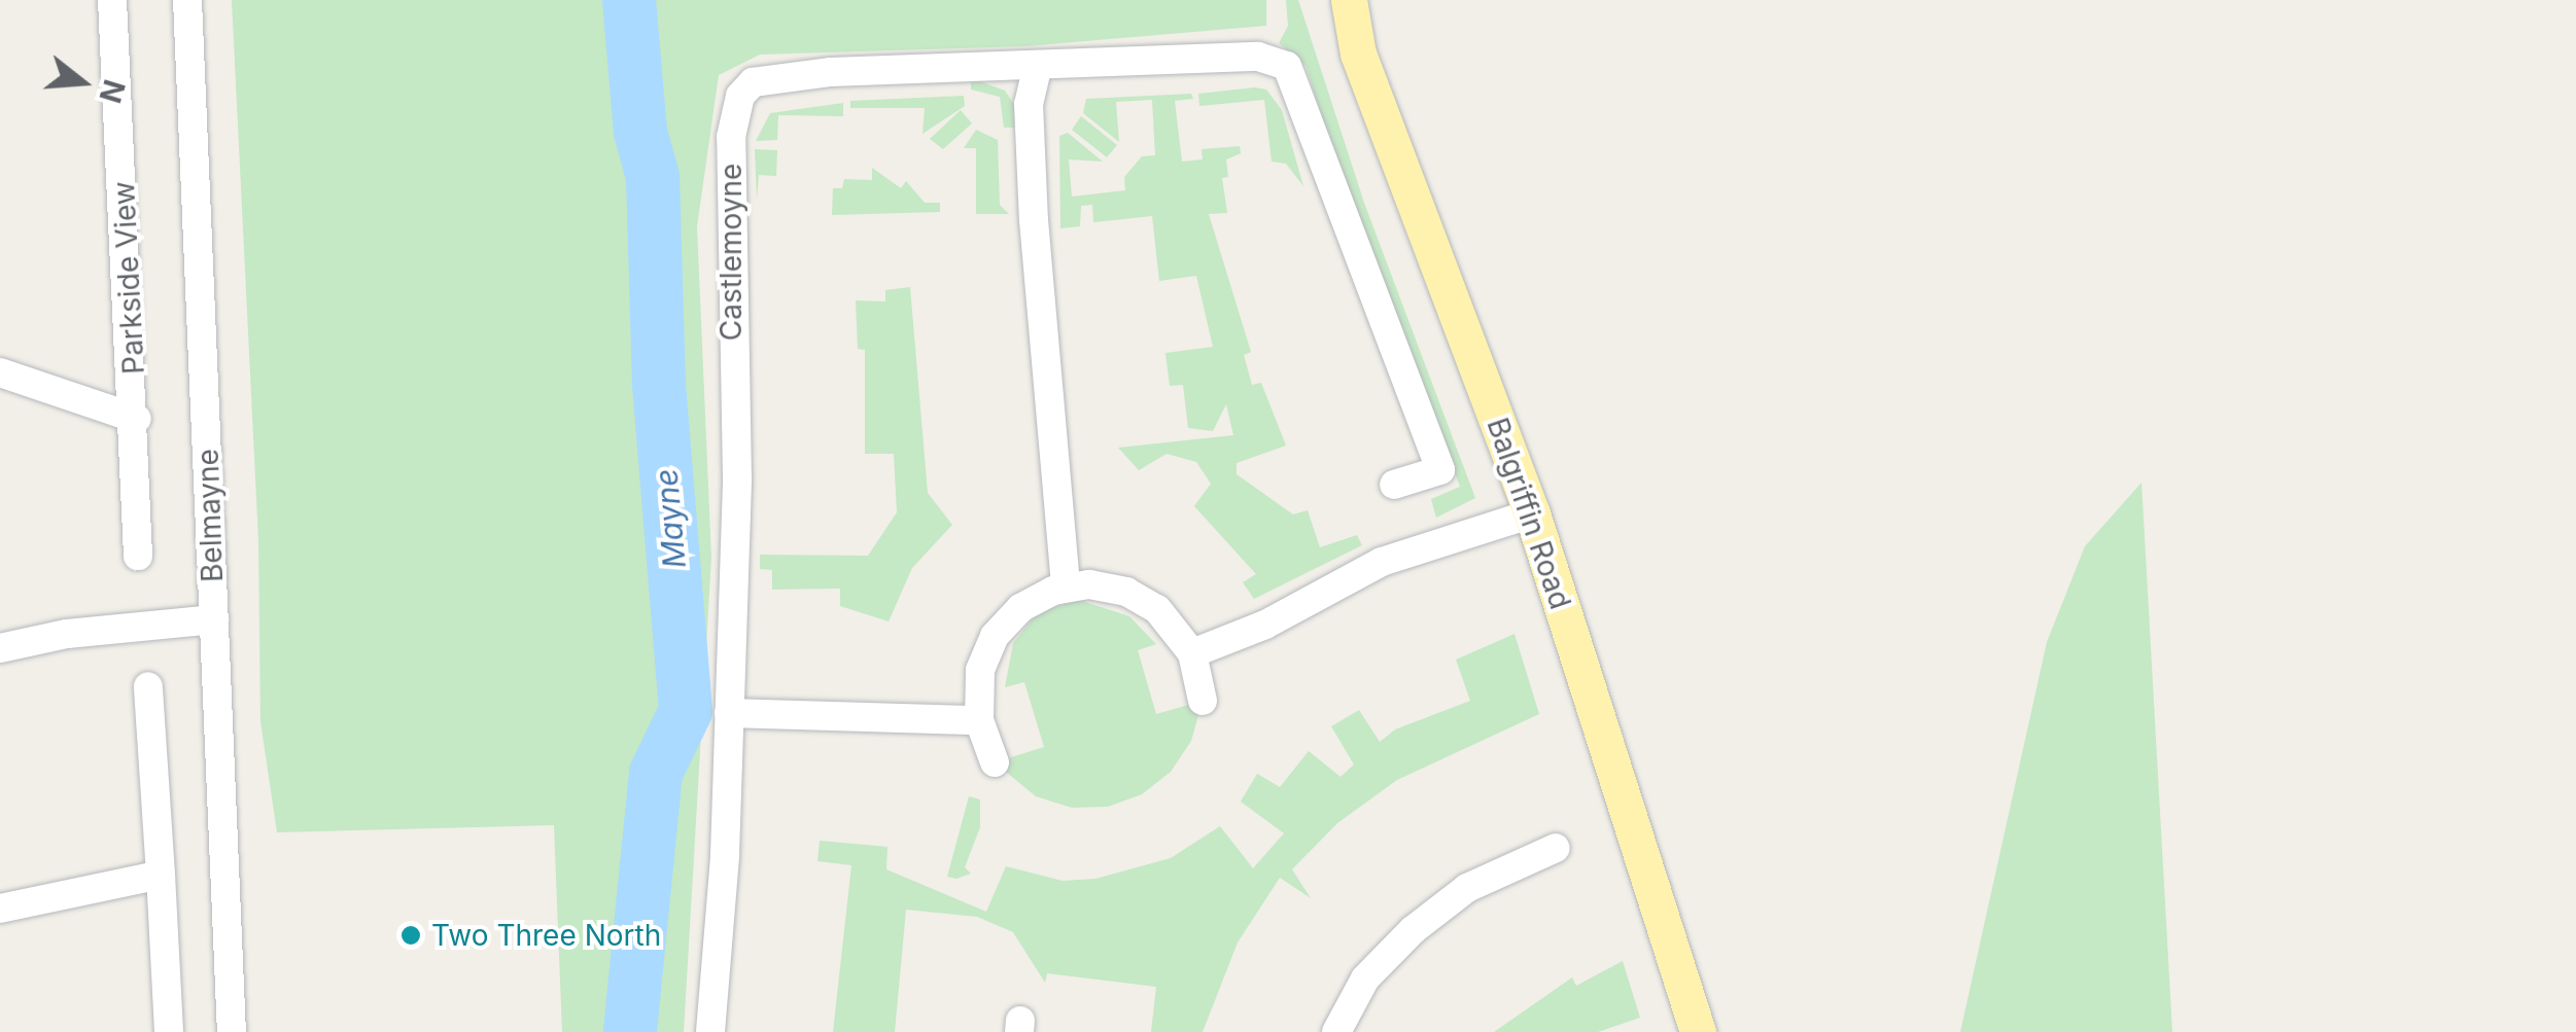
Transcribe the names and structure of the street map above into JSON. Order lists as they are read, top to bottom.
{
  "streets": {
    "main road": ["Balgriffin Road"],
    "street": ["Castlemoyne", "Parkside View", "Belmayne"]
  },
  "water": ["Mayne"],
  "places": ["Two Three North"],
  "north": "right"
}
